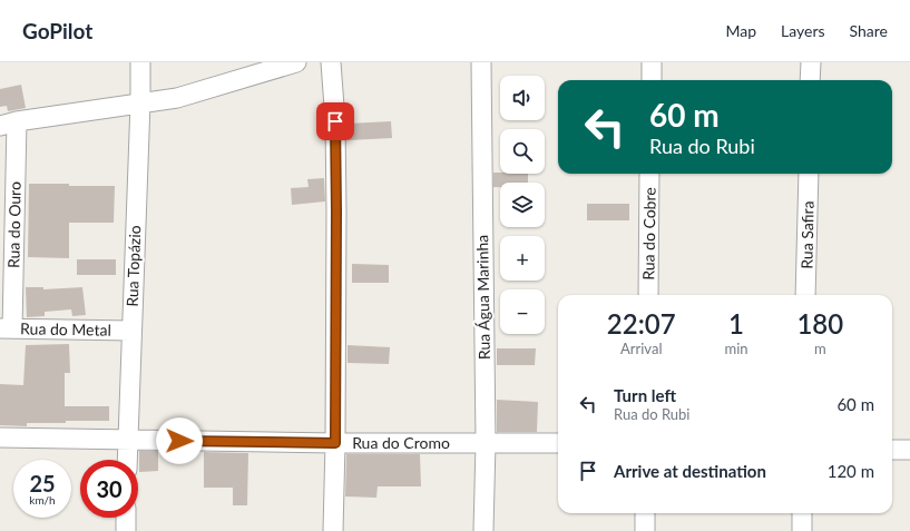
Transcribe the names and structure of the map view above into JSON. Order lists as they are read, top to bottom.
{
  "streets": {
    "street": [
      "Rua do Ouro",
      "Rua do Cobre",
      "Rua Safira",
      "Rua Topázio",
      "Rua Água Marinha",
      "Rua do Metal",
      "Rua do Cromo"
    ]
  },
  "crossings": [
    ["Rua do Ouro", "Rua do Metal"],
    ["Rua Topázio", "Rua do Metal"],
    ["Rua Topázio", "Rua do Cromo"],
    ["Rua Água Marinha", "Rua do Cromo"]
  ],
  "page": {
    "header": "GoPilot",
    "nav": ["Map", "Layers", "Share"],
    "map_buttons": ["+", "−"],
    "turn": ["60 m", "Rua do Rubi"],
    "eta": [
      "22:07",
      "Arrival",
      "1",
      "min",
      "180",
      "m"
    ],
    "list": [
      {
        "name": "Turn left",
        "note": "Rua do Rubi",
        "value": "60 m"
      },
      {
        "name": "Arrive at destination",
        "value": "120 m"
      }
    ],
    "speed": "25 km/h",
    "limit": "30"
  }
}
